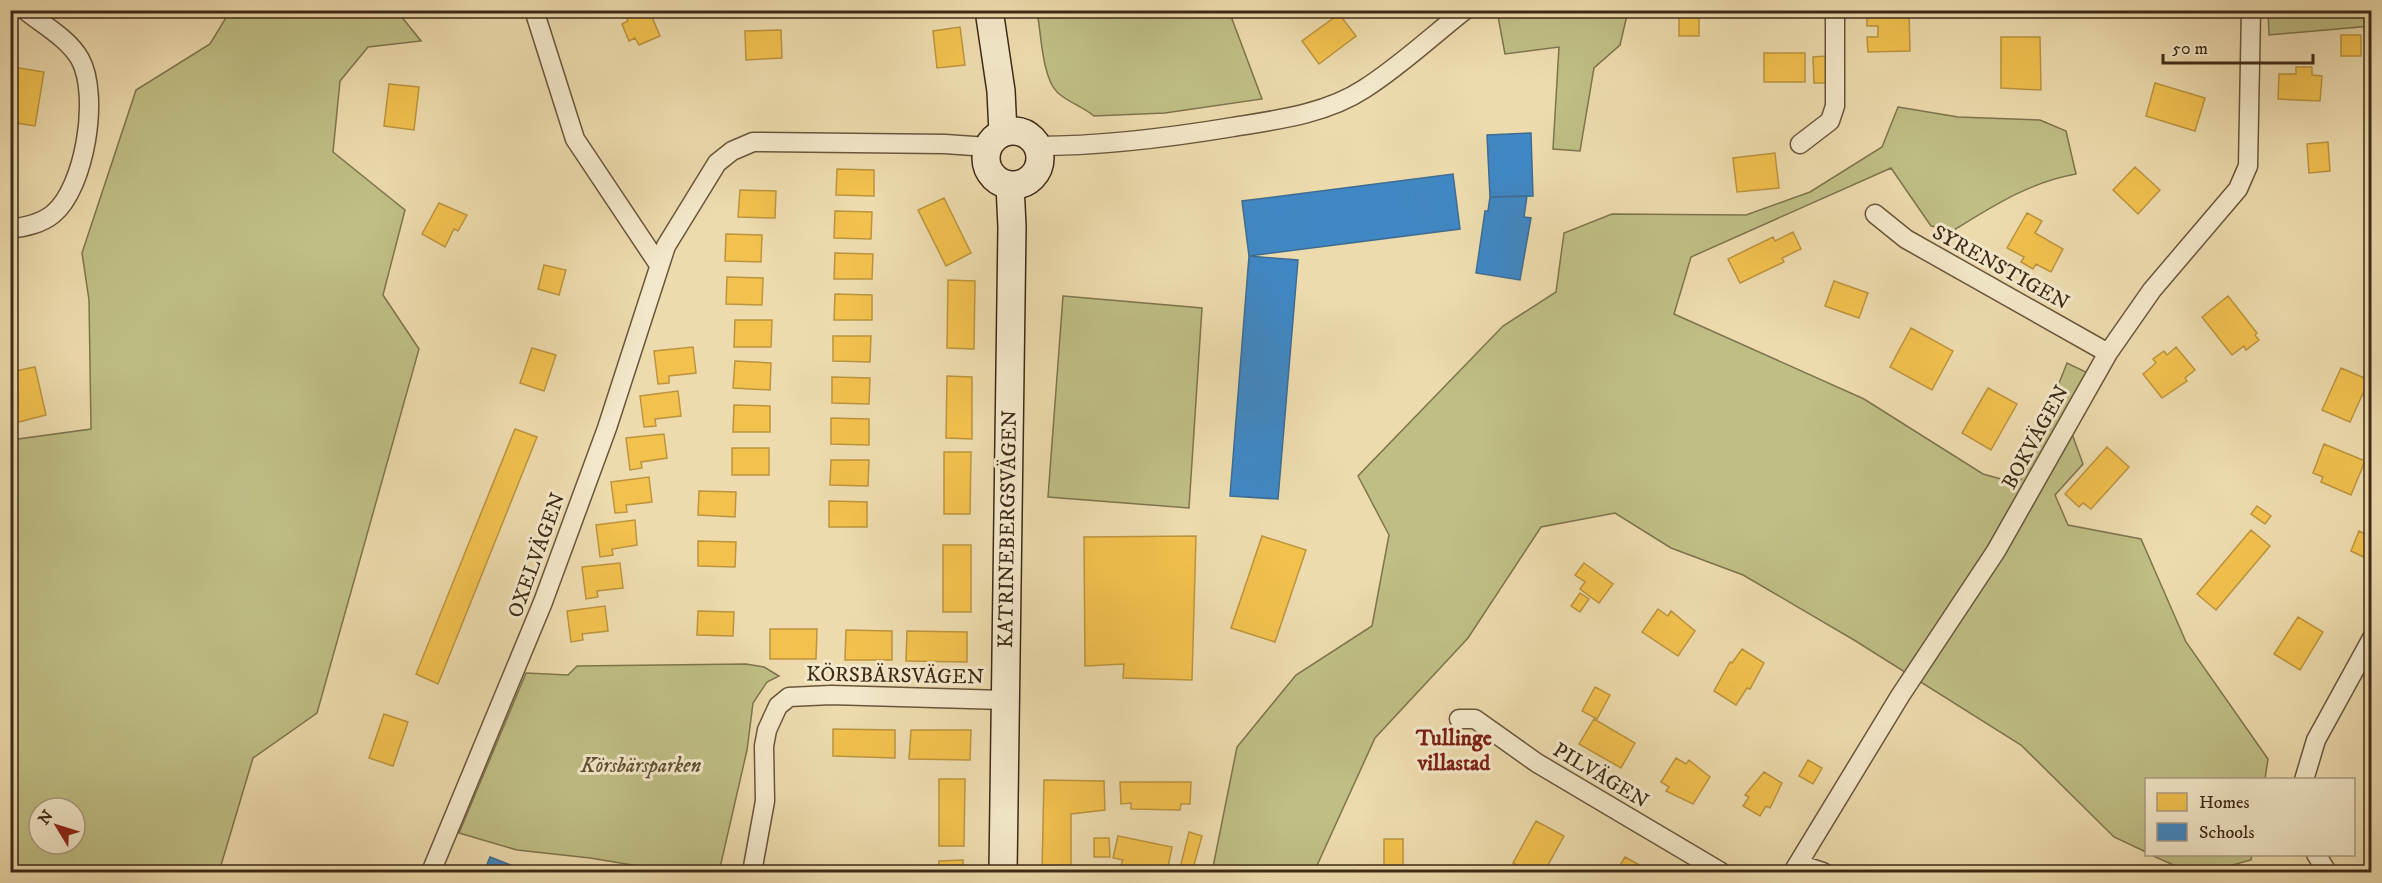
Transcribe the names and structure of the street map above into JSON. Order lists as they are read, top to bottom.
{
  "streets": {
    "street": [
      "SYRENSTIGEN",
      "BOKVÄGEN",
      "KATRINEBERGSVÄGEN",
      "OXELVÄGEN",
      "KÖRSBÄRSVÄGEN",
      "PILVÄGEN"
    ]
  },
  "crossings": [
    ["SYRENSTIGEN", "BOKVÄGEN"],
    ["KATRINEBERGSVÄGEN", "OXELVÄGEN"],
    ["KATRINEBERGSVÄGEN", "KÖRSBÄRSVÄGEN"]
  ],
  "districts": ["Tullinge villastad"],
  "parks": ["Körsbärsparken"],
  "legend": ["Homes", "Schools"],
  "scale_bar": "50 m",
  "north": "top left"
}
